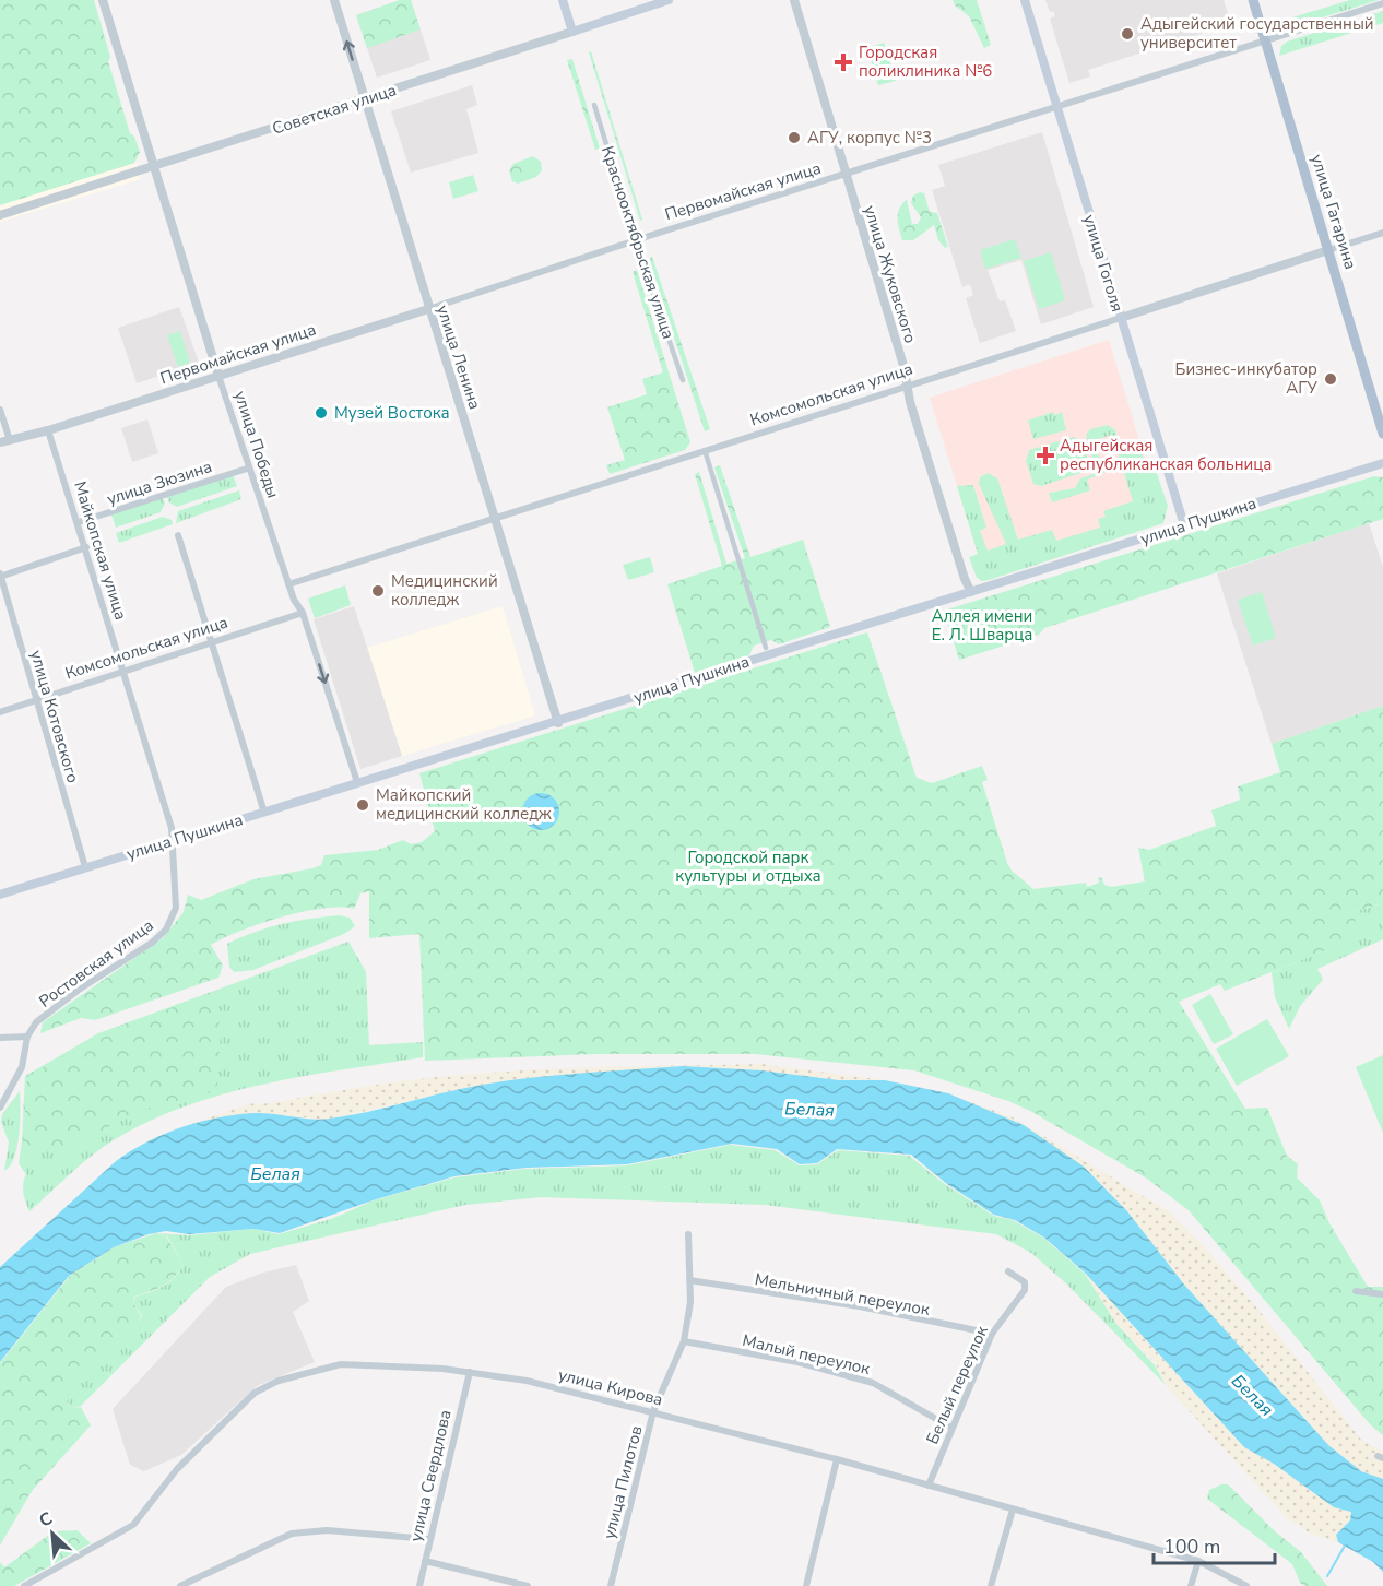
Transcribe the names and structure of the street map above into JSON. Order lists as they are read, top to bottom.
{
  "streets": {
    "main road": [
      "Советская улица",
      "улица Гагарина",
      "улица Гоголя",
      "улица Пушкина"
    ],
    "street": [
      "Первомайская улица",
      "Краснооктябрьская улица",
      "улица Жуковского",
      "улица Ленина",
      "Комсомольская улица",
      "улица Победы",
      "улица Зюзина",
      "Майкопская улица",
      "улица Котовского",
      "Ростовская улица",
      "Мельничный переулок",
      "Малый переулок",
      "Белый переулок",
      "улица Кирова",
      "улица Свердлова",
      "улица Пилотов"
    ]
  },
  "crossings": [
    ["Советская улица", "улица Ленина"],
    ["Советская улица", "улица Победы"],
    ["Первомайская улица", "улица Гагарина"],
    ["Первомайская улица", "Краснооктябрьская улица"],
    ["Первомайская улица", "улица Гоголя"],
    ["Первомайская улица", "улица Жуковского"],
    ["Первомайская улица", "улица Ленина"],
    ["Первомайская улица", "улица Победы"],
    ["Первомайская улица", "Майкопская улица"],
    ["улица Гагарина", "Комсомольская улица"],
    ["улица Гоголя", "Комсомольская улица"],
    ["улица Гоголя", "улица Пушкина"],
    ["улица Жуковского", "Комсомольская улица"],
    ["улица Жуковского", "улица Пушкина"],
    ["улица Ленина", "Комсомольская улица"],
    ["улица Ленина", "улица Пушкина"],
    ["Комсомольская улица", "улица Победы"],
    ["Комсомольская улица", "Майкопская улица"],
    ["Комсомольская улица", "улица Котовского"],
    ["улица Победы", "улица Зюзина"],
    ["улица Победы", "улица Пушкина"],
    ["улица Зюзина", "Майкопская улица"],
    ["улица Пушкина", "Майкопская улица"],
    ["улица Пушкина", "улица Котовского"],
    ["Майкопская улица", "Ростовская улица"],
    ["Мельничный переулок", "Белый переулок"],
    ["Мельничный переулок", "улица Пилотов"],
    ["Малый переулок", "Белый переулок"],
    ["Малый переулок", "улица Пилотов"],
    ["Белый переулок", "улица Кирова"],
    ["улица Кирова", "улица Свердлова"],
    ["улица Кирова", "улица Пилотов"]
  ],
  "water": ["Белая"],
  "parks": ["Аллея имени Е. Л. Шварца", "Городской парк культуры и отдыха"],
  "places": {
    "other": [
      "Адыгейский государственный университет",
      "АГУ, корпус №3",
      "Бизнес-инкубатор АГУ",
      "Музей Востока",
      "Медицинский колледж",
      "Майкопский медицинский колледж"
    ],
    "health": ["Городская поликлиника №6", "Адыгейская республиканская больница"]
  },
  "scale_bar": "100 m",
  "north": "top left"
}
